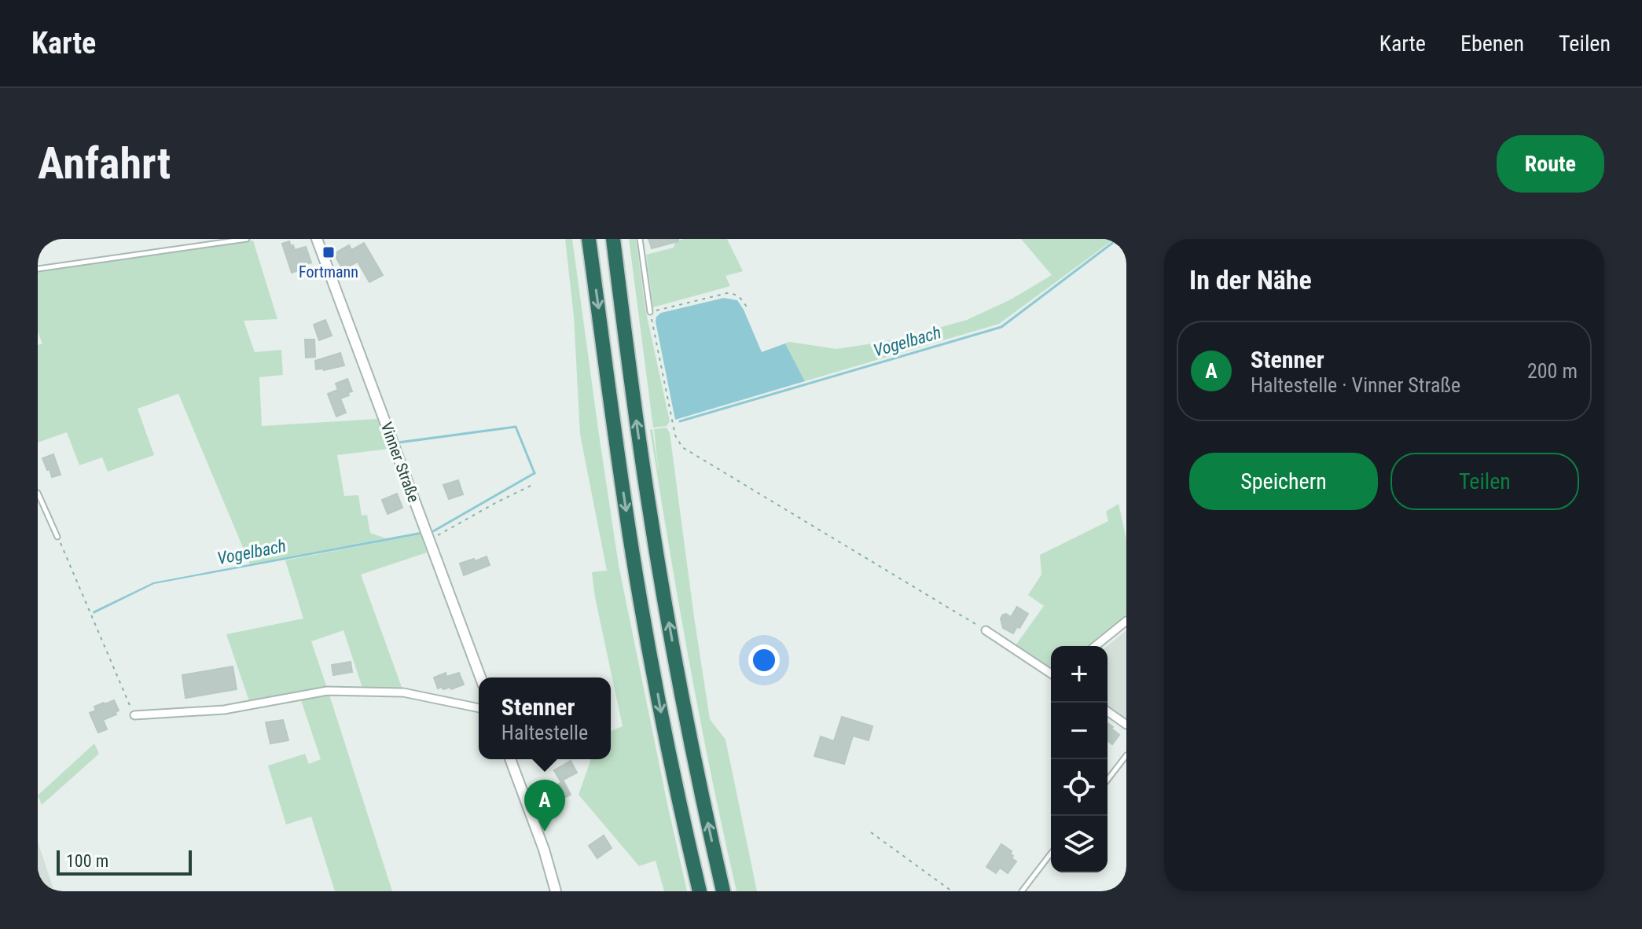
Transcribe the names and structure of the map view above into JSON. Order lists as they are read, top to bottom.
{
  "streets": {
    "street": ["Vinner Straße"]
  },
  "water": ["Vogelbach"],
  "places": {
    "transit": ["Fortmann"]
  },
  "scale_bar": "100 m",
  "page": {
    "header": "Karte",
    "nav": ["Karte", "Ebenen", "Teilen"],
    "buttons": [
      "Route",
      ["Speichern", "Teilen"]
    ],
    "title": "Anfahrt",
    "heading": "In der Nähe",
    "list": [
      {
        "mark": "A",
        "name": "Stenner",
        "note": "Haltestelle · Vinner Straße",
        "value": "200 m"
      }
    ],
    "map_buttons": ["+", "−"],
    "popup": ["Stenner", "Haltestelle"],
    "pins": "A",
    "scale": "100 m"
  }
}
